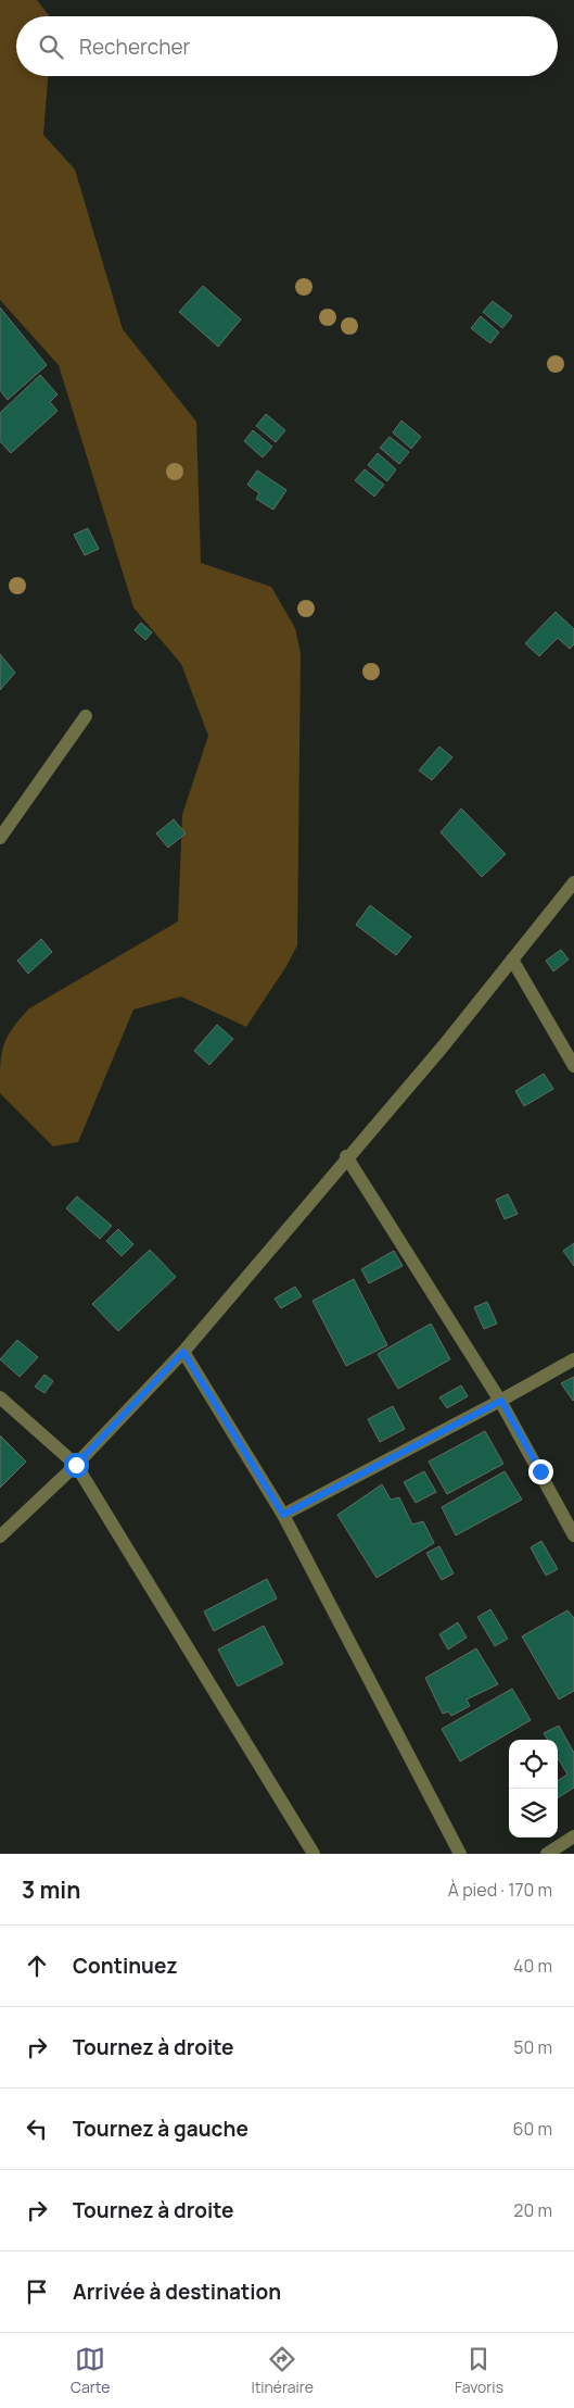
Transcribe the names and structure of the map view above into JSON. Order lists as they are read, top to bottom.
{
  "page": {
    "search": "Rechercher",
    "heading": ["3 min", "À pied · 170 m"],
    "list": [
      ["Continuez", "40 m"],
      ["Tournez à droite", "50 m"],
      ["Tournez à gauche", "60 m"],
      ["Tournez à droite", "20 m"],
      "Arrivée à destination"
    ],
    "nav": ["Carte", "Itinéraire", "Favoris"]
  }
}
